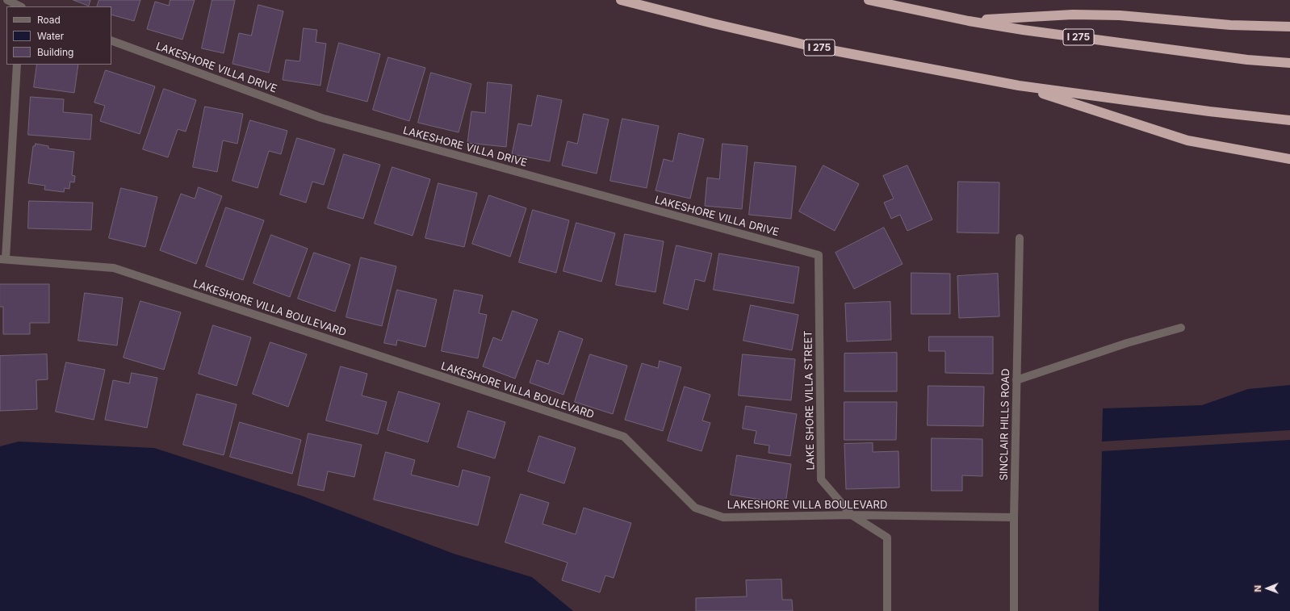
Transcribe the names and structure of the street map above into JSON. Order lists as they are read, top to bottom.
{
  "streets": {
    "highway": ["I 275"],
    "street": [
      "LAKESHORE VILLA DRIVE",
      "LAKESHORE VILLA BOULEVARD",
      "LAKE SHORE VILLA STREET",
      "SINCLAIR HILLS ROAD"
    ]
  },
  "crossings": [
    ["LAKESHORE VILLA DRIVE", "LAKE SHORE VILLA STREET"],
    ["LAKESHORE VILLA BOULEVARD", "LAKE SHORE VILLA STREET"],
    ["LAKESHORE VILLA BOULEVARD", "SINCLAIR HILLS ROAD"]
  ],
  "legend": ["Road", "Water", "Building"],
  "north": "left"
}
